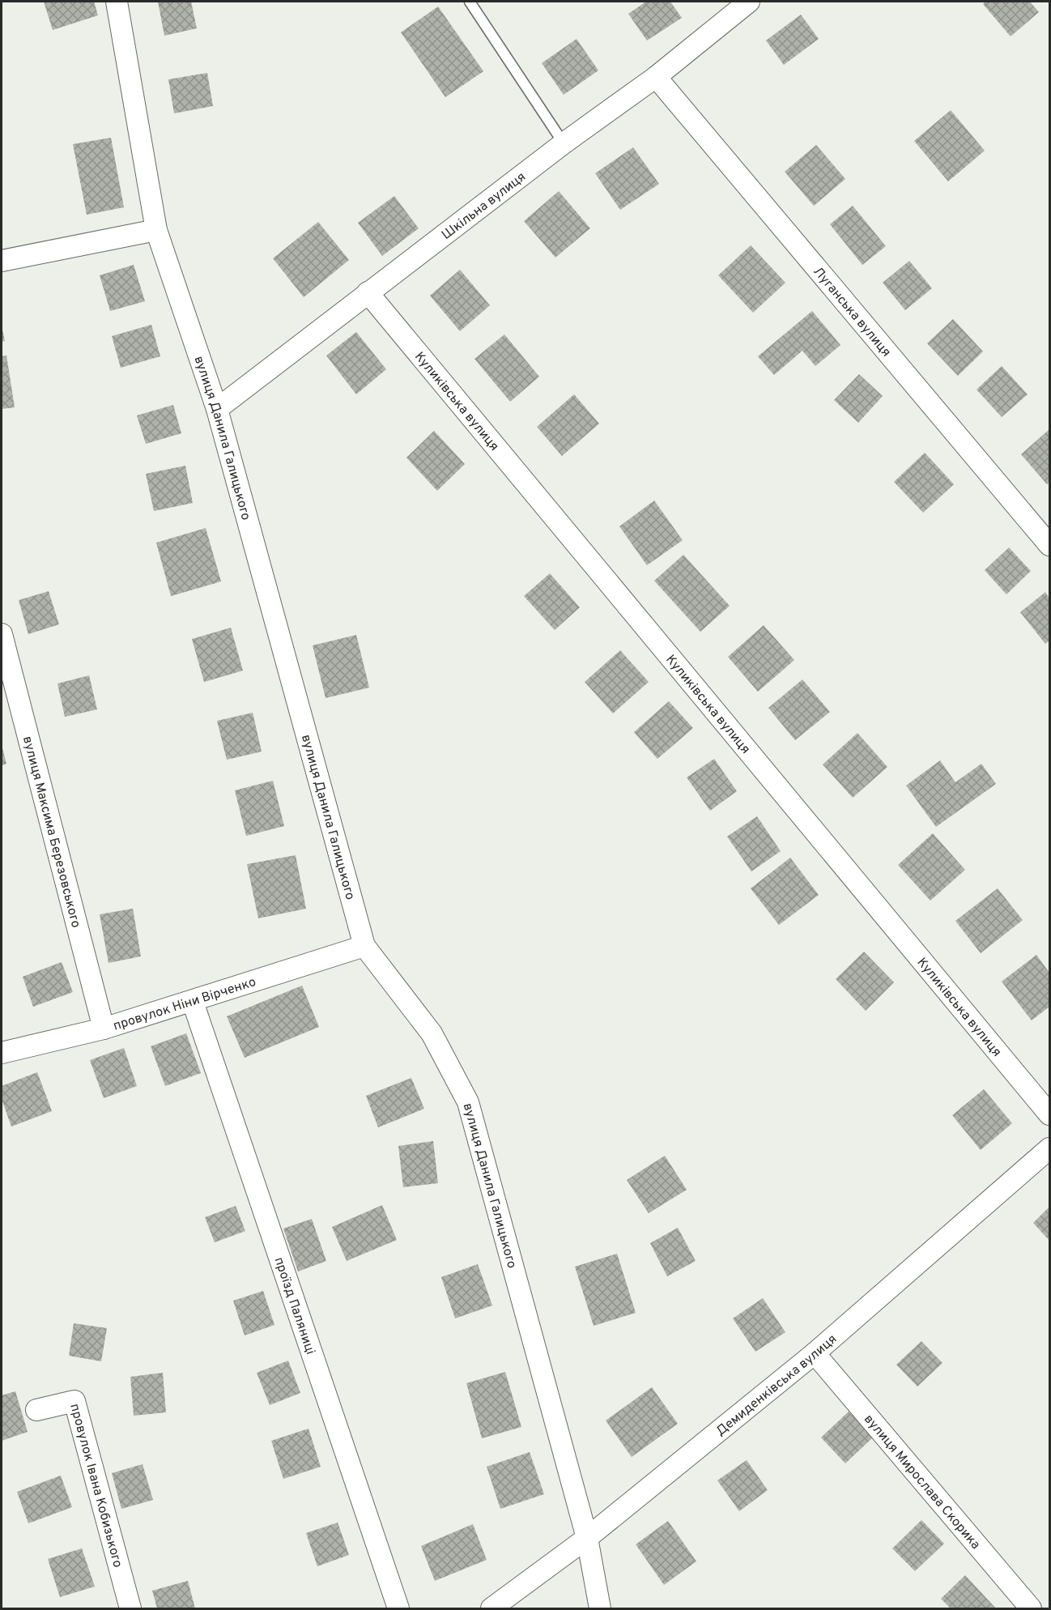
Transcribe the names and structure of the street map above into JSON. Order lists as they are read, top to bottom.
{
  "streets": {
    "street": [
      "Шкільна вулиця",
      "Луганська вулиця",
      "Куликівська вулиця",
      "вулиця Данила Галицького",
      "вулиця Максима Березовського",
      "провулок Ніни Вірченко",
      "проїзд Паляниці",
      "Демиденківська вулиця",
      "вулиця Мирослава Скорика",
      "провулок Івана Кобизького"
    ]
  },
  "crossings": [
    ["Шкільна вулиця", "Луганська вулиця"],
    ["Шкільна вулиця", "Куликівська вулиця"],
    ["Шкільна вулиця", "вулиця Данила Галицького"],
    ["вулиця Данила Галицького", "провулок Ніни Вірченко"],
    ["вулиця Данила Галицького", "Демиденківська вулиця"],
    ["вулиця Максима Березовського", "провулок Ніни Вірченко"],
    ["провулок Ніни Вірченко", "проїзд Паляниці"],
    ["Демиденківська вулиця", "вулиця Мирослава Скорика"]
  ]
}
